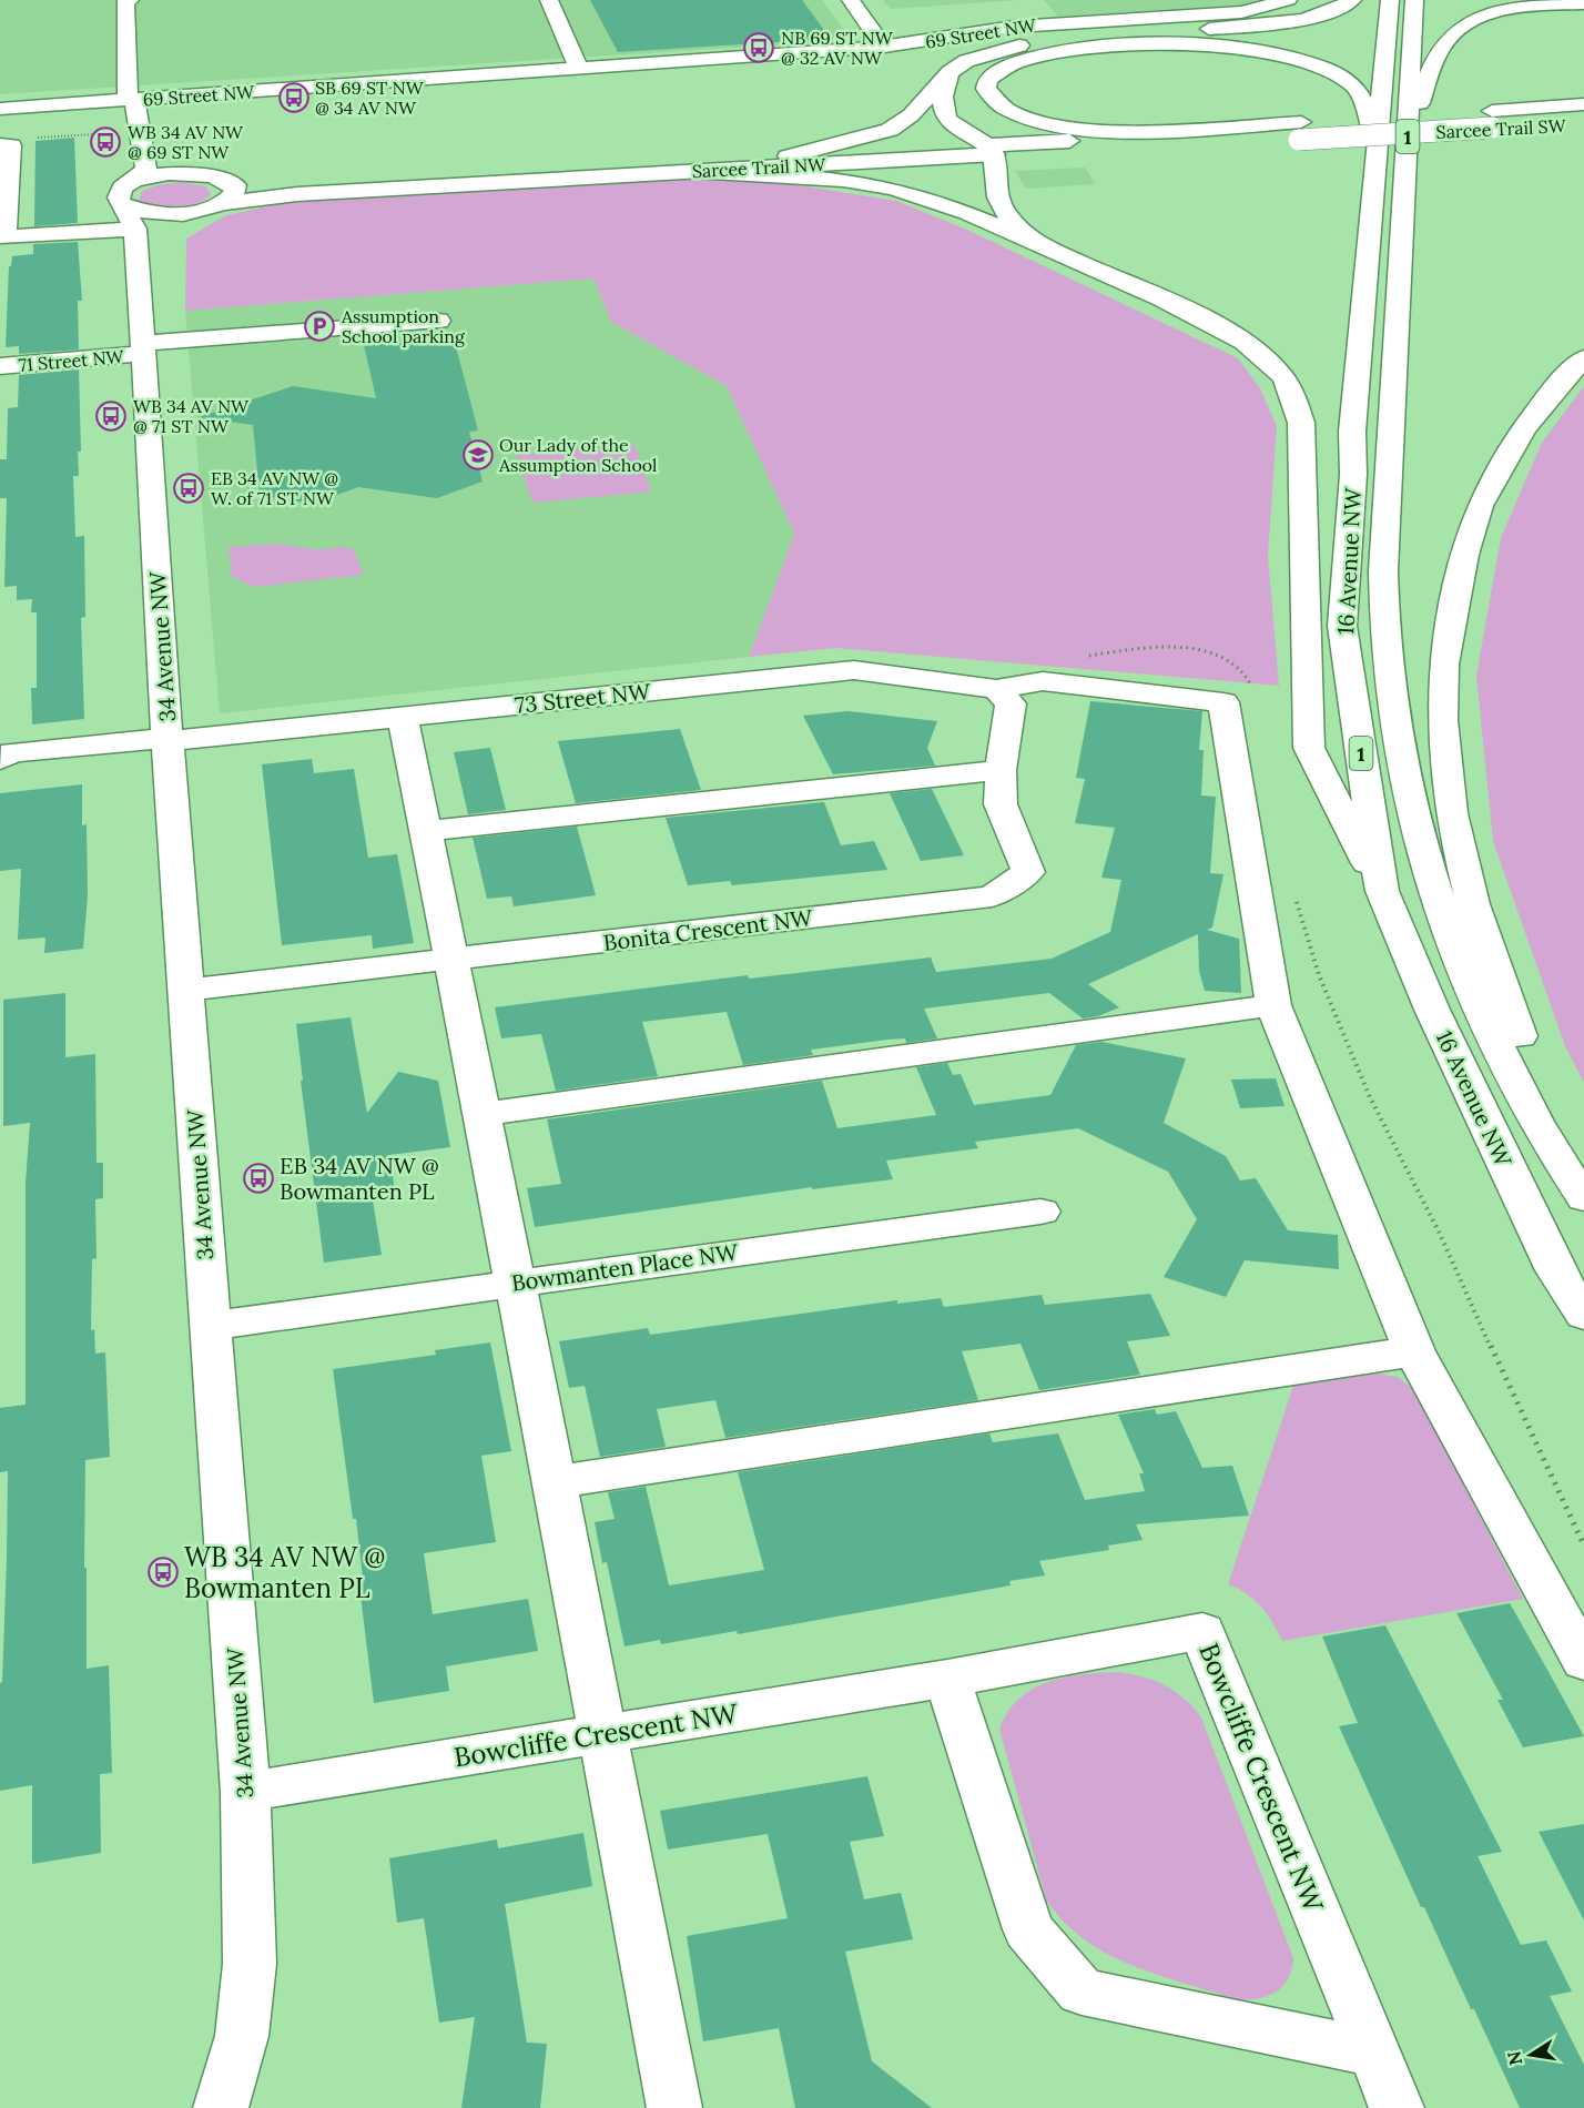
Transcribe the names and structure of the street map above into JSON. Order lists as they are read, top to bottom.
{
  "streets": {
    "main road": [
      "69 Street NW",
      "Sarcee Trail SW",
      "1",
      "Sarcee Trail NW",
      "71 Street NW",
      "16 Avenue NW",
      "34 Avenue NW",
      "73 Street NW",
      "Bonita Crescent NW",
      "Bowmanten Place NW",
      "Bowcliffe Crescent NW"
    ]
  },
  "crossings": [
    ["Sarcee Trail SW", "Sarcee Trail NW"],
    ["Sarcee Trail NW", "34 Avenue NW"],
    ["71 Street NW", "34 Avenue NW"],
    ["34 Avenue NW", "73 Street NW"],
    ["34 Avenue NW", "Bonita Crescent NW"],
    ["34 Avenue NW", "Bowmanten Place NW"],
    ["34 Avenue NW", "Bowcliffe Crescent NW"],
    ["73 Street NW", "Bonita Crescent NW"]
  ],
  "places": {
    "bus stop": [
      "NB 69 ST NW @ 32 AV NW",
      "SB 69 ST NW @ 34 AV NW",
      "WB 34 AV NW @ 69 ST NW",
      "WB 34 AV NW @ 71 ST NW",
      "EB 34 AV NW @ W. of 71 ST NW",
      "EB 34 AV NW @ Bowmanten PL",
      "WB 34 AV NW @ Bowmanten PL"
    ],
    "parking": ["Assumption School parking"],
    "school or university": ["Our Lady of the Assumption School"]
  },
  "north": "left"
}
